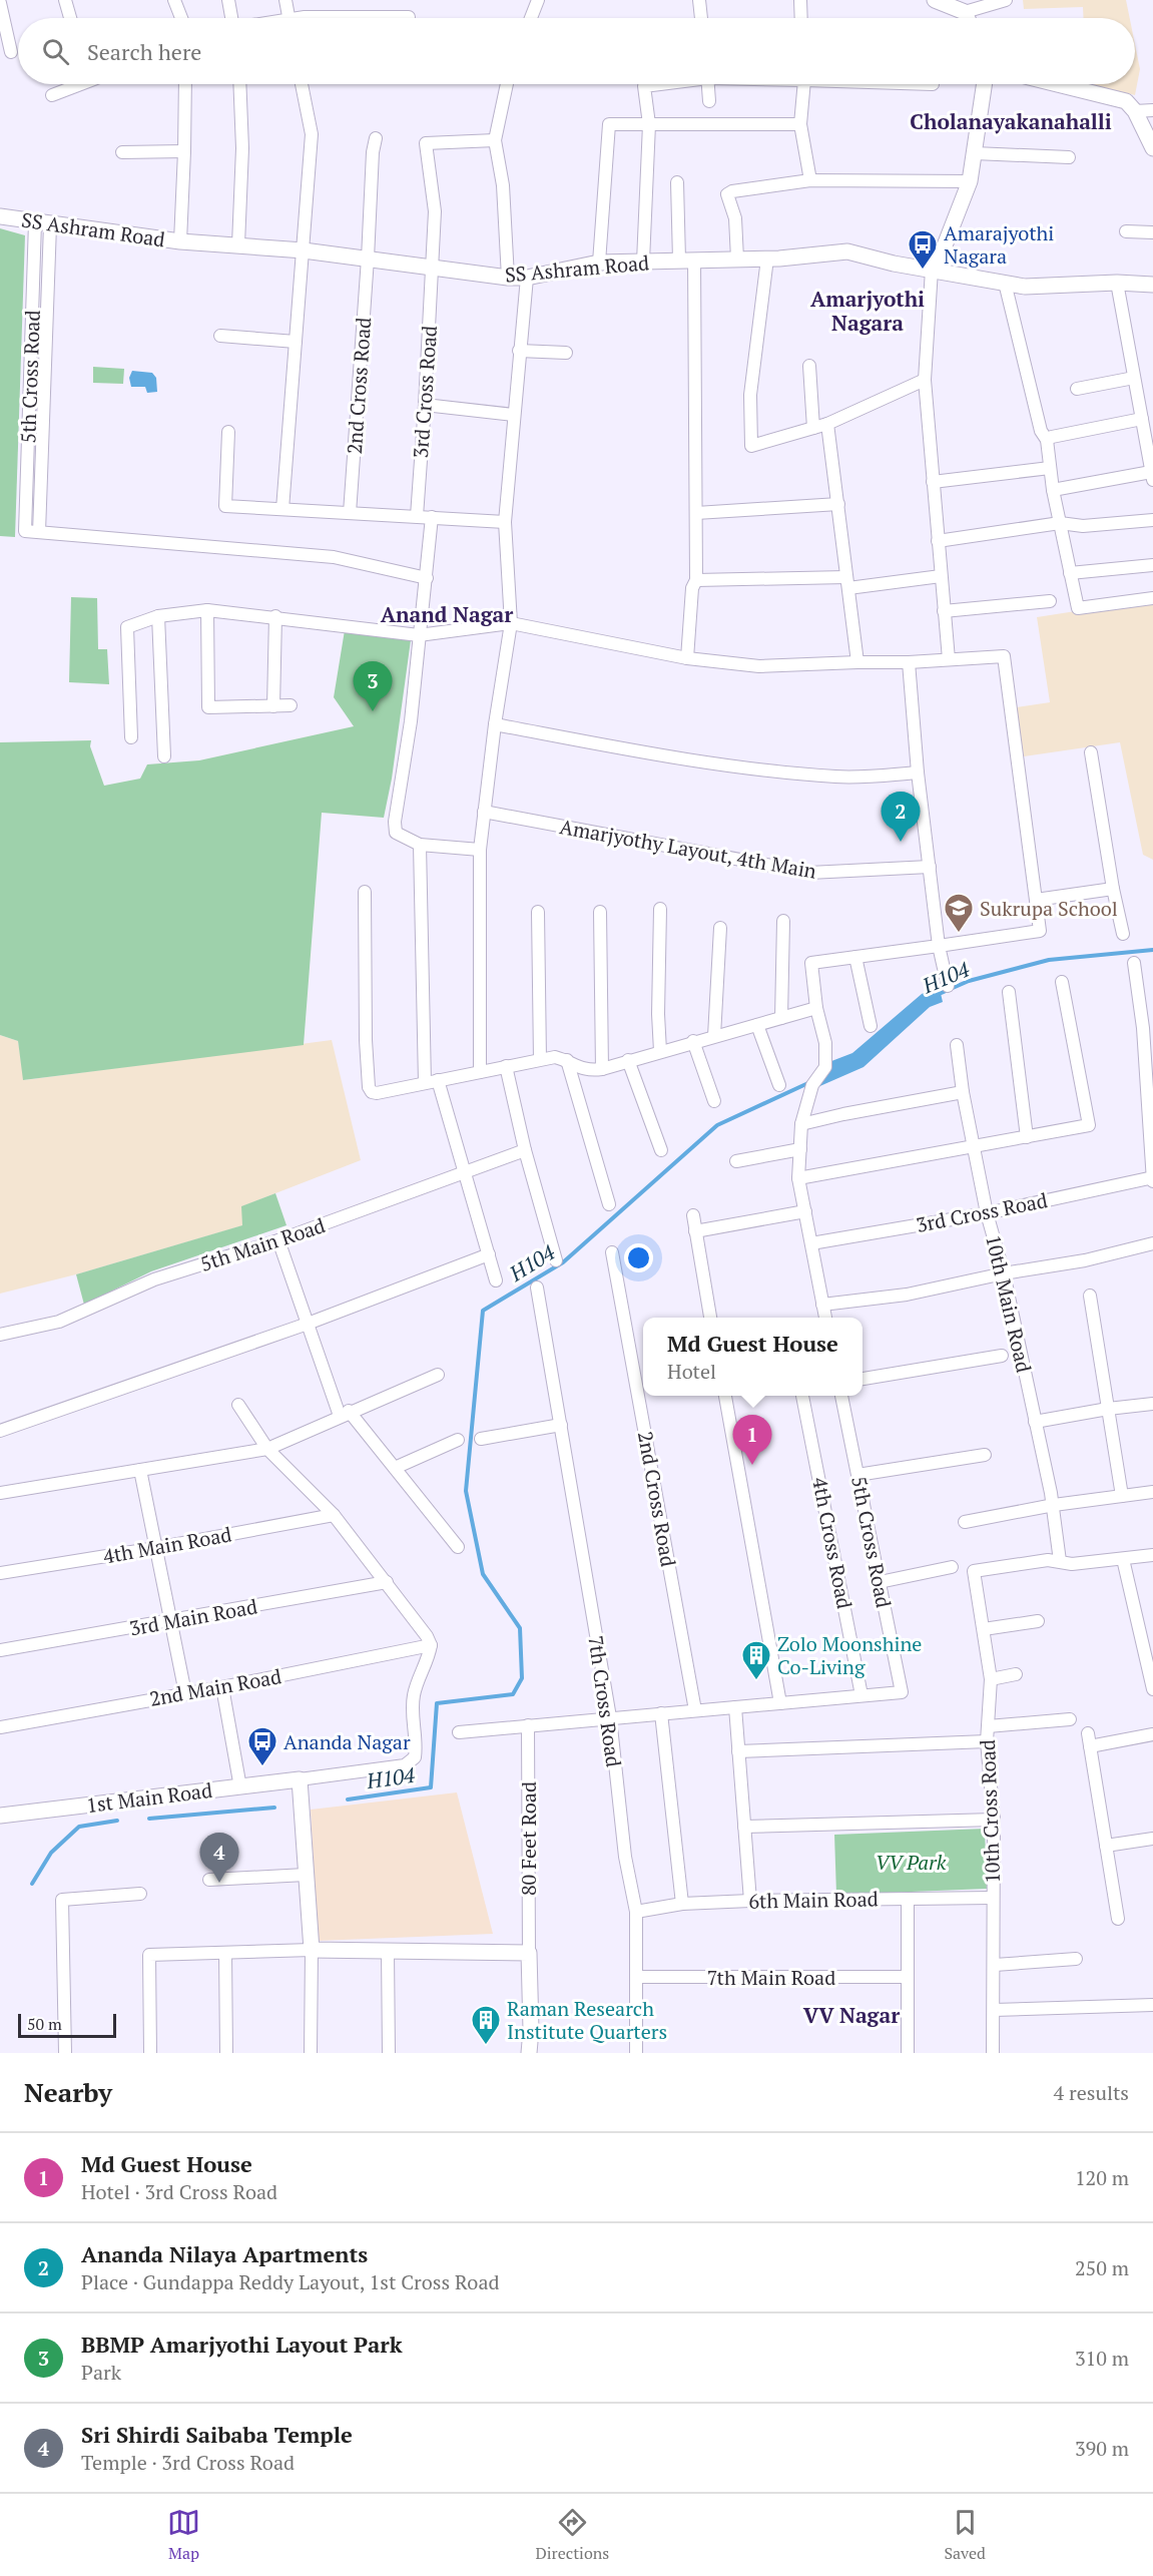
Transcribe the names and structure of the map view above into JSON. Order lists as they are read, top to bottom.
{
  "streets": {
    "street": [
      "SS Ashram Road",
      "5th Cross Road",
      "2nd Cross Road",
      "3rd Cross Road",
      "Amarjyothy Layout, 4th Main",
      "5th Main Road",
      "10th Main Road",
      "4th Cross Road",
      "4th Main Road",
      "3rd Main Road",
      "2nd Main Road",
      "7th Cross Road",
      "1st Main Road",
      "10th Cross Road",
      "80 Feet Road",
      "6th Main Road",
      "7th Main Road"
    ]
  },
  "crossings": [
    ["SS Ashram Road", "5th Cross Road"],
    ["SS Ashram Road", "2nd Cross Road"],
    ["SS Ashram Road", "3rd Cross Road"],
    ["5th Cross Road", "4th Cross Road"],
    ["3rd Cross Road", "10th Main Road"],
    ["10th Main Road", "10th Cross Road"],
    ["7th Cross Road", "6th Main Road"],
    ["7th Cross Road", "7th Main Road"],
    ["10th Cross Road", "6th Main Road"]
  ],
  "districts": [
    "Cholanayakanahalli",
    "Amarjyothi Nagara",
    "Anand Nagar",
    "VV Nagar"
  ],
  "water": ["H104"],
  "parks": ["VV Park"],
  "places": {
    "bus stop": ["Amarajyothi Nagara", "Ananda Nagar"],
    "school or university": ["Sukrupa School"],
    "building": ["Zolo Moonshine Co-Living", "Raman Research Institute Quarters"]
  },
  "scale_bar": "50 m",
  "page": {
    "search": "Search here",
    "pins": [
      "3",
      "2",
      "1",
      "4"
    ],
    "popup": ["Md Guest House", "Hotel"],
    "scale": "50 m",
    "heading": ["Nearby", "4 results"],
    "list": [
      {
        "mark": "1",
        "name": "Md Guest House",
        "note": "Hotel · 3rd Cross Road",
        "value": "120 m"
      },
      {
        "mark": "2",
        "name": "Ananda Nilaya Apartments",
        "note": "Place · Gundappa Reddy Layout, 1st Cross Road",
        "value": "250 m"
      },
      {
        "mark": "3",
        "name": "BBMP Amarjyothi Layout Park",
        "note": "Park",
        "value": "310 m"
      },
      {
        "mark": "4",
        "name": "Sri Shirdi Saibaba Temple",
        "note": "Temple · 3rd Cross Road",
        "value": "390 m"
      }
    ],
    "nav": ["Map", "Directions", "Saved"]
  }
}
